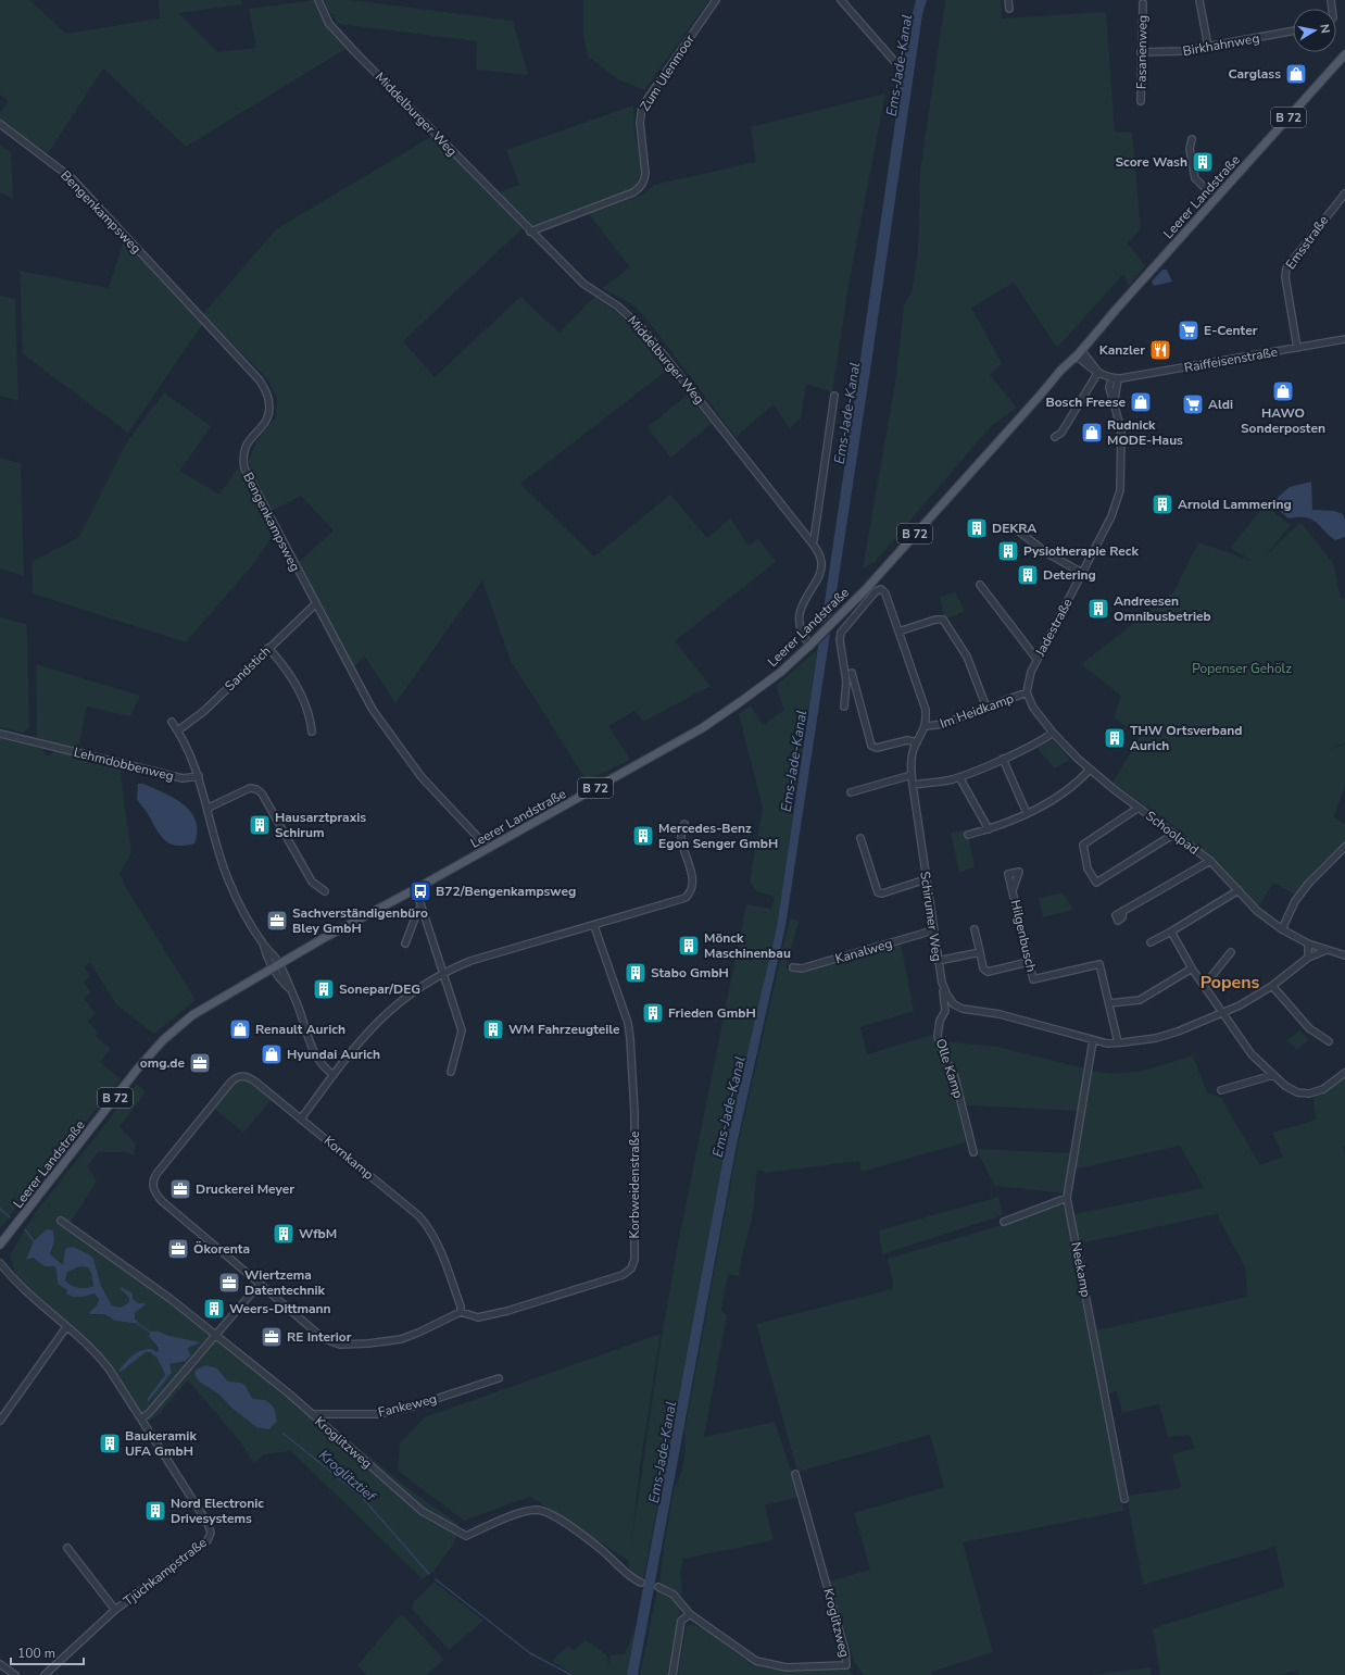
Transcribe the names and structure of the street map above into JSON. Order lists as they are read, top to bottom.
{
  "streets": {
    "main road": ["B 72", "Leerer Landstraße"],
    "street": [
      "Birkhahnweg",
      "Fasanenweg",
      "Zum Ulenmoor",
      "Middelburger Weg",
      "Bengenkampsweg",
      "Emsstraße",
      "Raiffeisenstraße",
      "Jadestraße",
      "Sandstich",
      "Im Heidkamp",
      "Lehmdobbenweg",
      "Schoolpad",
      "Schirumer Weg",
      "Hilgenbusch",
      "Kanalweg",
      "Olle Kamp",
      "Kornkamp",
      "Korbweidenstraße",
      "Neekamp",
      "Fankeweg",
      "Kroglitzweg",
      "Tjüchkampstraße"
    ]
  },
  "crossings": [
    ["Birkhahnweg", "Fasanenweg"],
    ["Zum Ulenmoor", "Middelburger Weg"],
    ["Middelburger Weg", "Leerer Landstraße"],
    ["Leerer Landstraße", "Bengenkampsweg"],
    ["Bengenkampsweg", "Sandstich"],
    ["Emsstraße", "Raiffeisenstraße"],
    ["Raiffeisenstraße", "Jadestraße"],
    ["Jadestraße", "Im Heidkamp"],
    ["Jadestraße", "Schoolpad"],
    ["Im Heidkamp", "Schoolpad"],
    ["Im Heidkamp", "Schirumer Weg"],
    ["Schirumer Weg", "Kanalweg"],
    ["Schirumer Weg", "Olle Kamp"],
    ["Kornkamp", "Korbweidenstraße"],
    ["Fankeweg", "Kroglitzweg"]
  ],
  "districts": ["Popens"],
  "water": ["Ems-Jade-Kanal", "Kroglitztief"],
  "parks": ["Popenser Gehölz"],
  "places": {
    "shop": [
      "Carglass",
      "HAWO Sonderposten",
      "Bosch Freese",
      "Rudnick MODE-Haus",
      "Renault Aurich",
      "Hyundai Aurich"
    ],
    "building": [
      "Score Wash",
      "Arnold Lammering",
      "DEKRA",
      "Pysiotherapie Reck",
      "Detering",
      "Andreesen Omnibusbetrieb",
      "THW Ortsverband Aurich",
      "Hausarztpraxis Schirum",
      "Mercedes-Benz Egon Senger GmbH",
      "Mönck Maschinenbau",
      "Stabo GmbH",
      "Sonepar/DEG",
      "Frieden GmbH",
      "WM Fahrzeugteile",
      "WfbM",
      "Weers-Dittmann",
      "Baukeramik UFA GmbH",
      "Nord Electronic Drivesystems"
    ],
    "supermarket": ["E-Center", "Aldi"],
    "restaurant": ["Kanzler"],
    "bus stop": ["B72/Bengenkampsweg"],
    "office": [
      "Sachverständigenbüro Bley GmbH",
      "omg.de",
      "Druckerei Meyer",
      "Ökorenta",
      "Wiertzema Datentechnik",
      "RE Interior"
    ]
  },
  "scale_bar": "100 m",
  "north": "right"
}
